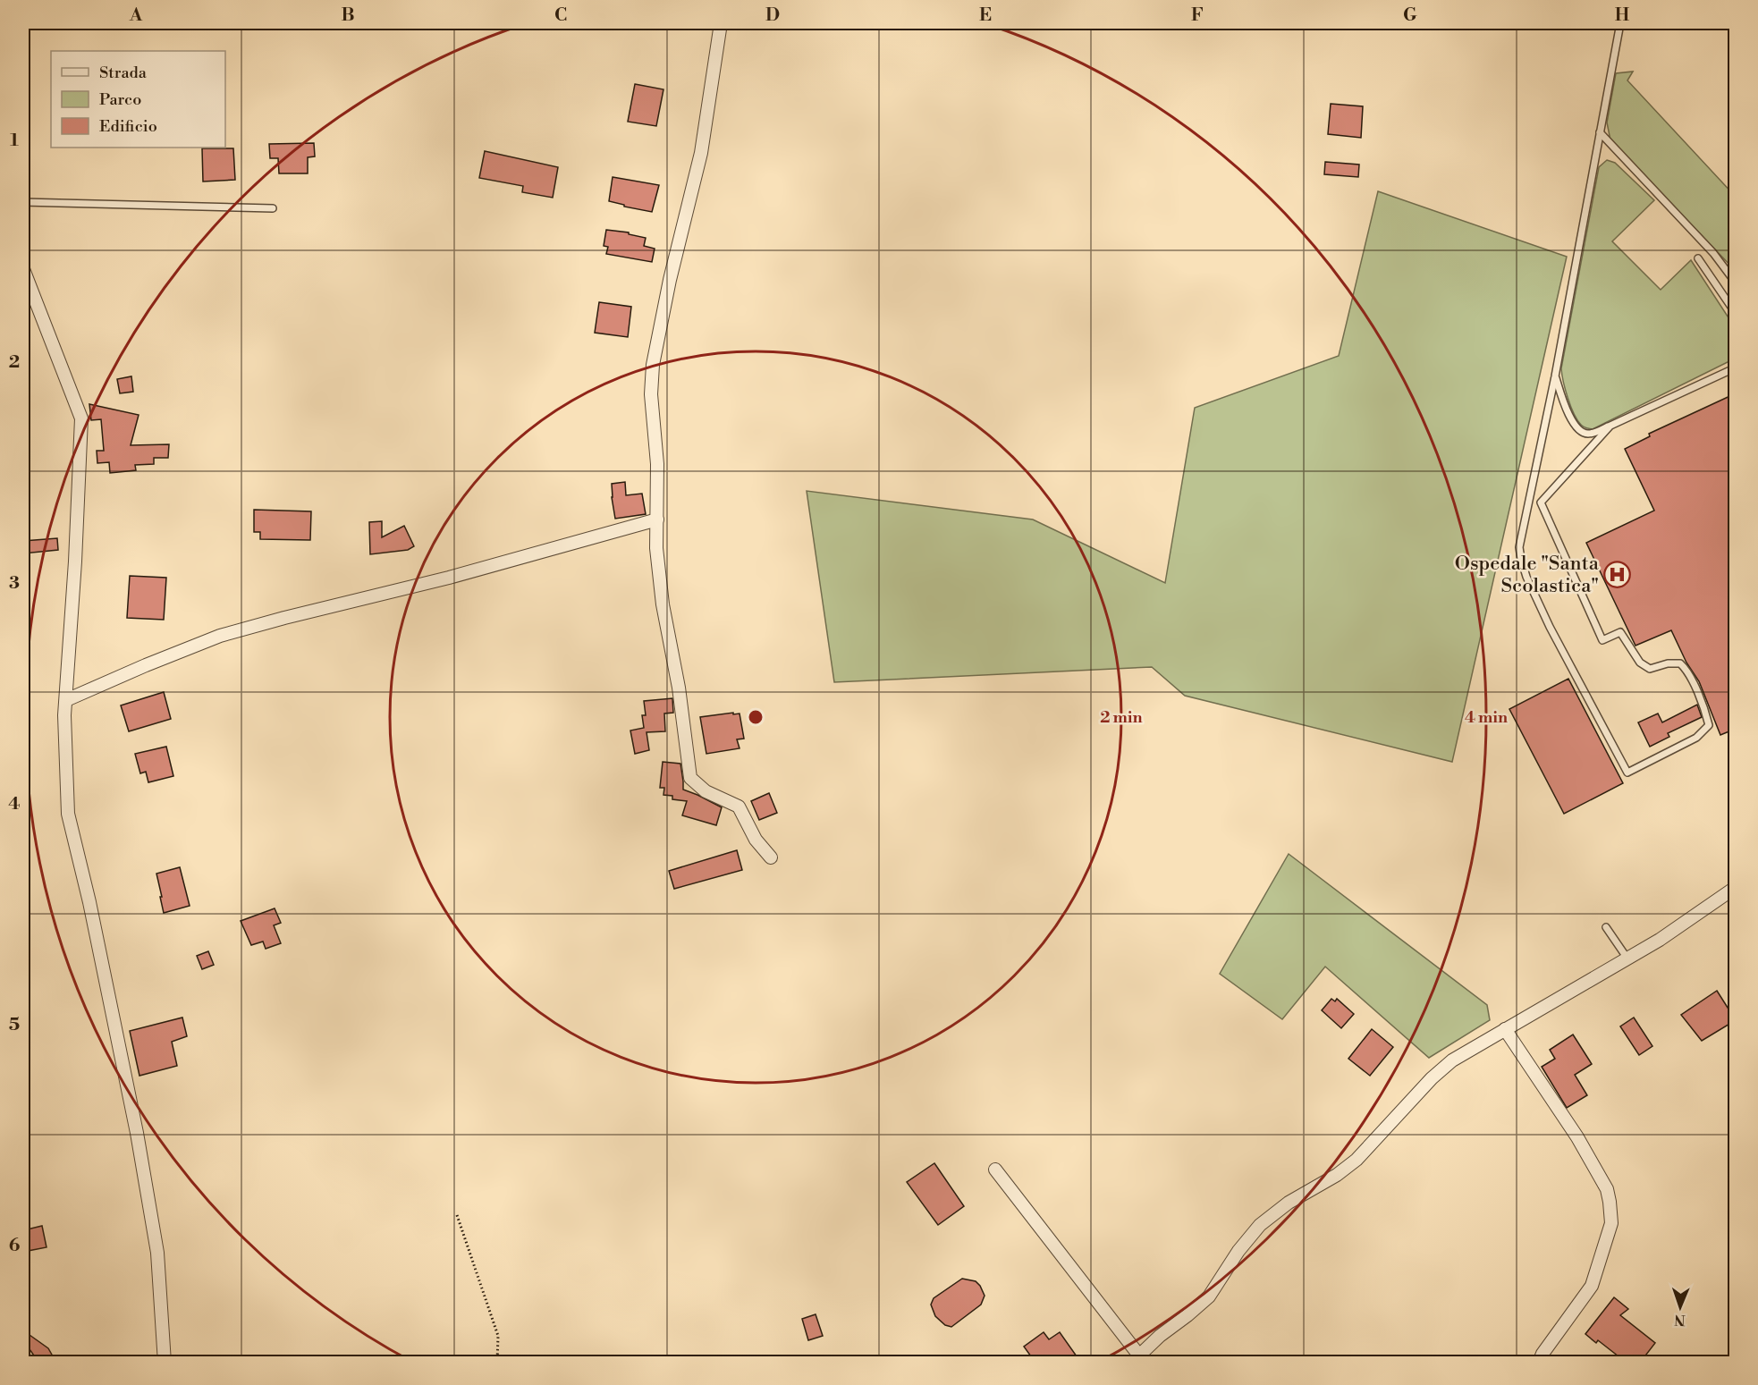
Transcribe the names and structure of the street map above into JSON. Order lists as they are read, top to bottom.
{
  "places": {
    "hospital": ["Ospedale \"Santa Scolastica\""]
  },
  "legend": ["Strada", "Parco", "Edificio"],
  "north": "bottom",
  "grid": {
    "columns": [
      "A",
      "B",
      "C",
      "D",
      "E",
      "F",
      "G",
      "H"
    ],
    "rows": [
      "1",
      "2",
      "3",
      "4",
      "5",
      "6"
    ]
  },
  "rings": ["2 min", "4 min"]
}
